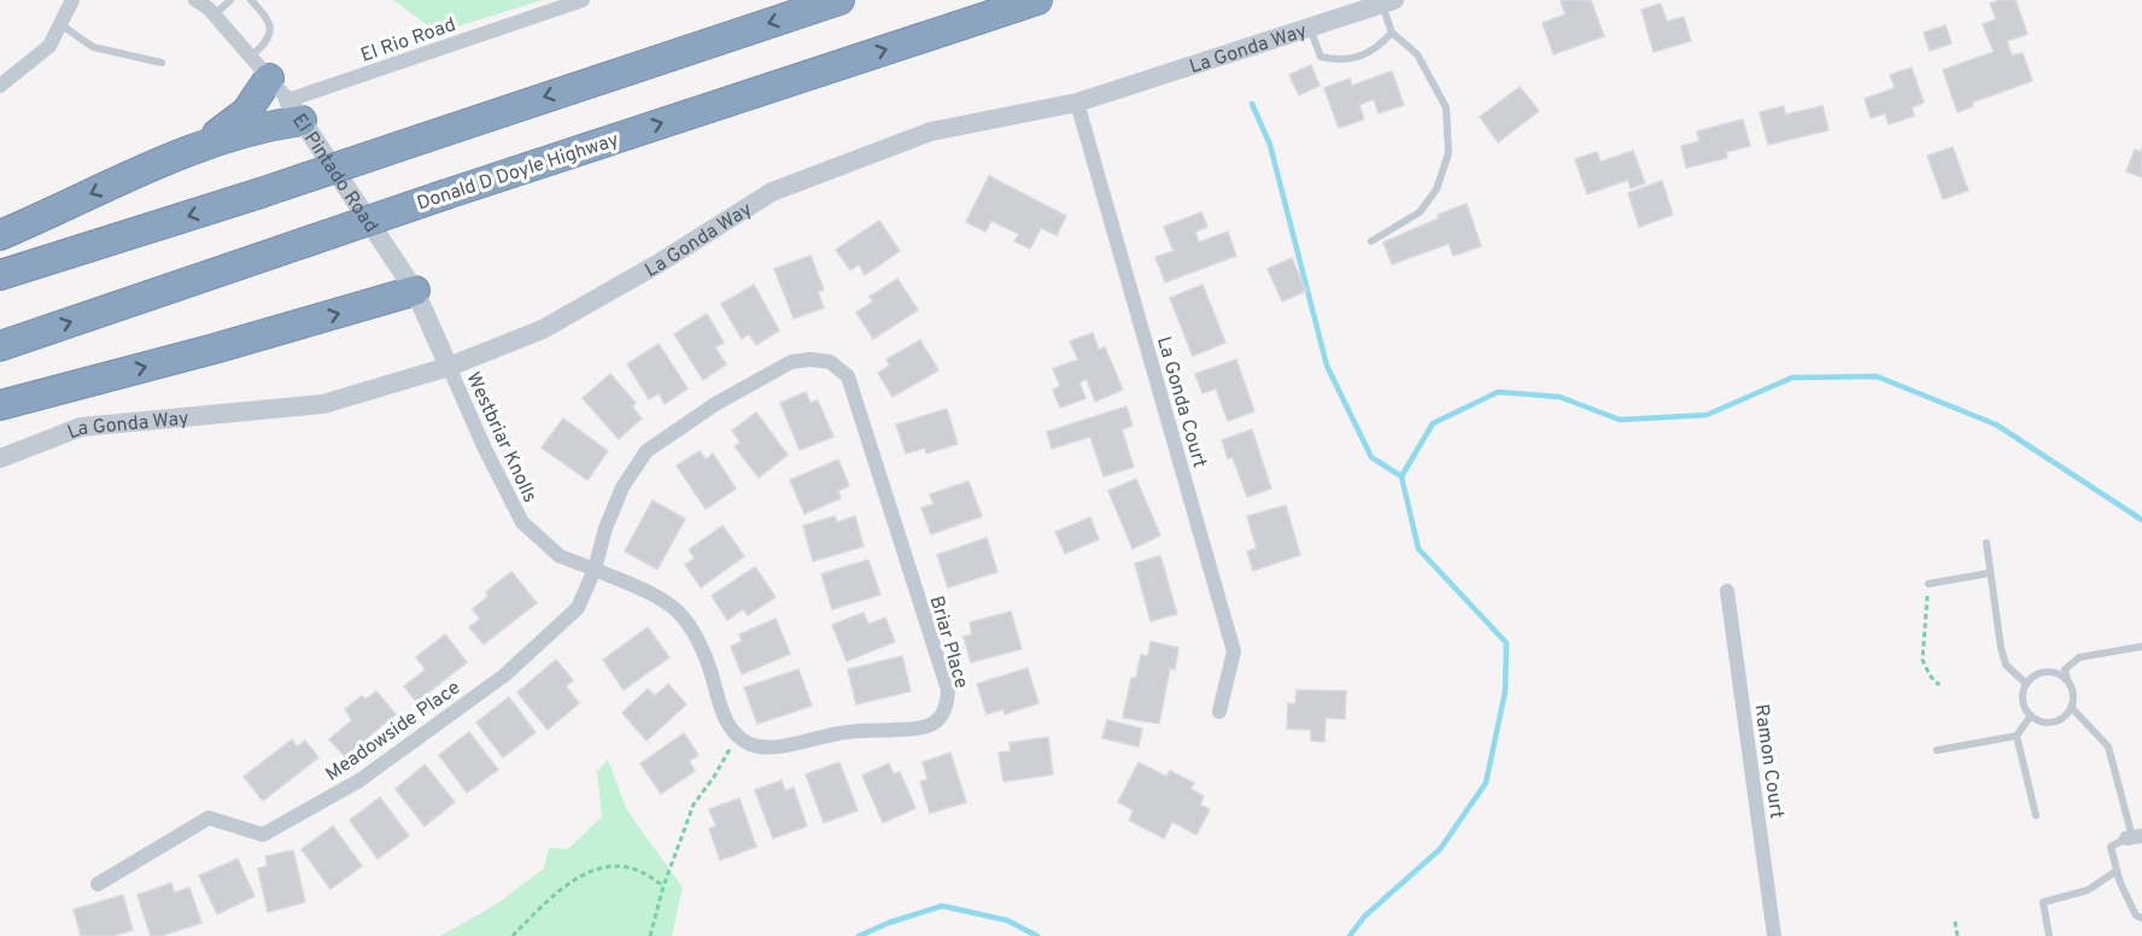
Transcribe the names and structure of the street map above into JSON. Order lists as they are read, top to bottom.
{
  "streets": {
    "highway": ["Donald D Doyle Highway"],
    "street": [
      "El Rio Road",
      "La Gonda Way",
      "El Pintado Road",
      "La Gonda Court",
      "Westbriar Knolls",
      "Briar Place",
      "Meadowside Place",
      "Ramon Court"
    ]
  },
  "crossings": [
    ["El Rio Road", "El Pintado Road"],
    ["La Gonda Way", "El Pintado Road"],
    ["La Gonda Way", "La Gonda Court"],
    ["La Gonda Way", "Westbriar Knolls"],
    ["El Pintado Road", "Westbriar Knolls"],
    ["Westbriar Knolls", "Briar Place"],
    ["Westbriar Knolls", "Meadowside Place"],
    ["Briar Place", "Meadowside Place"]
  ]
}
